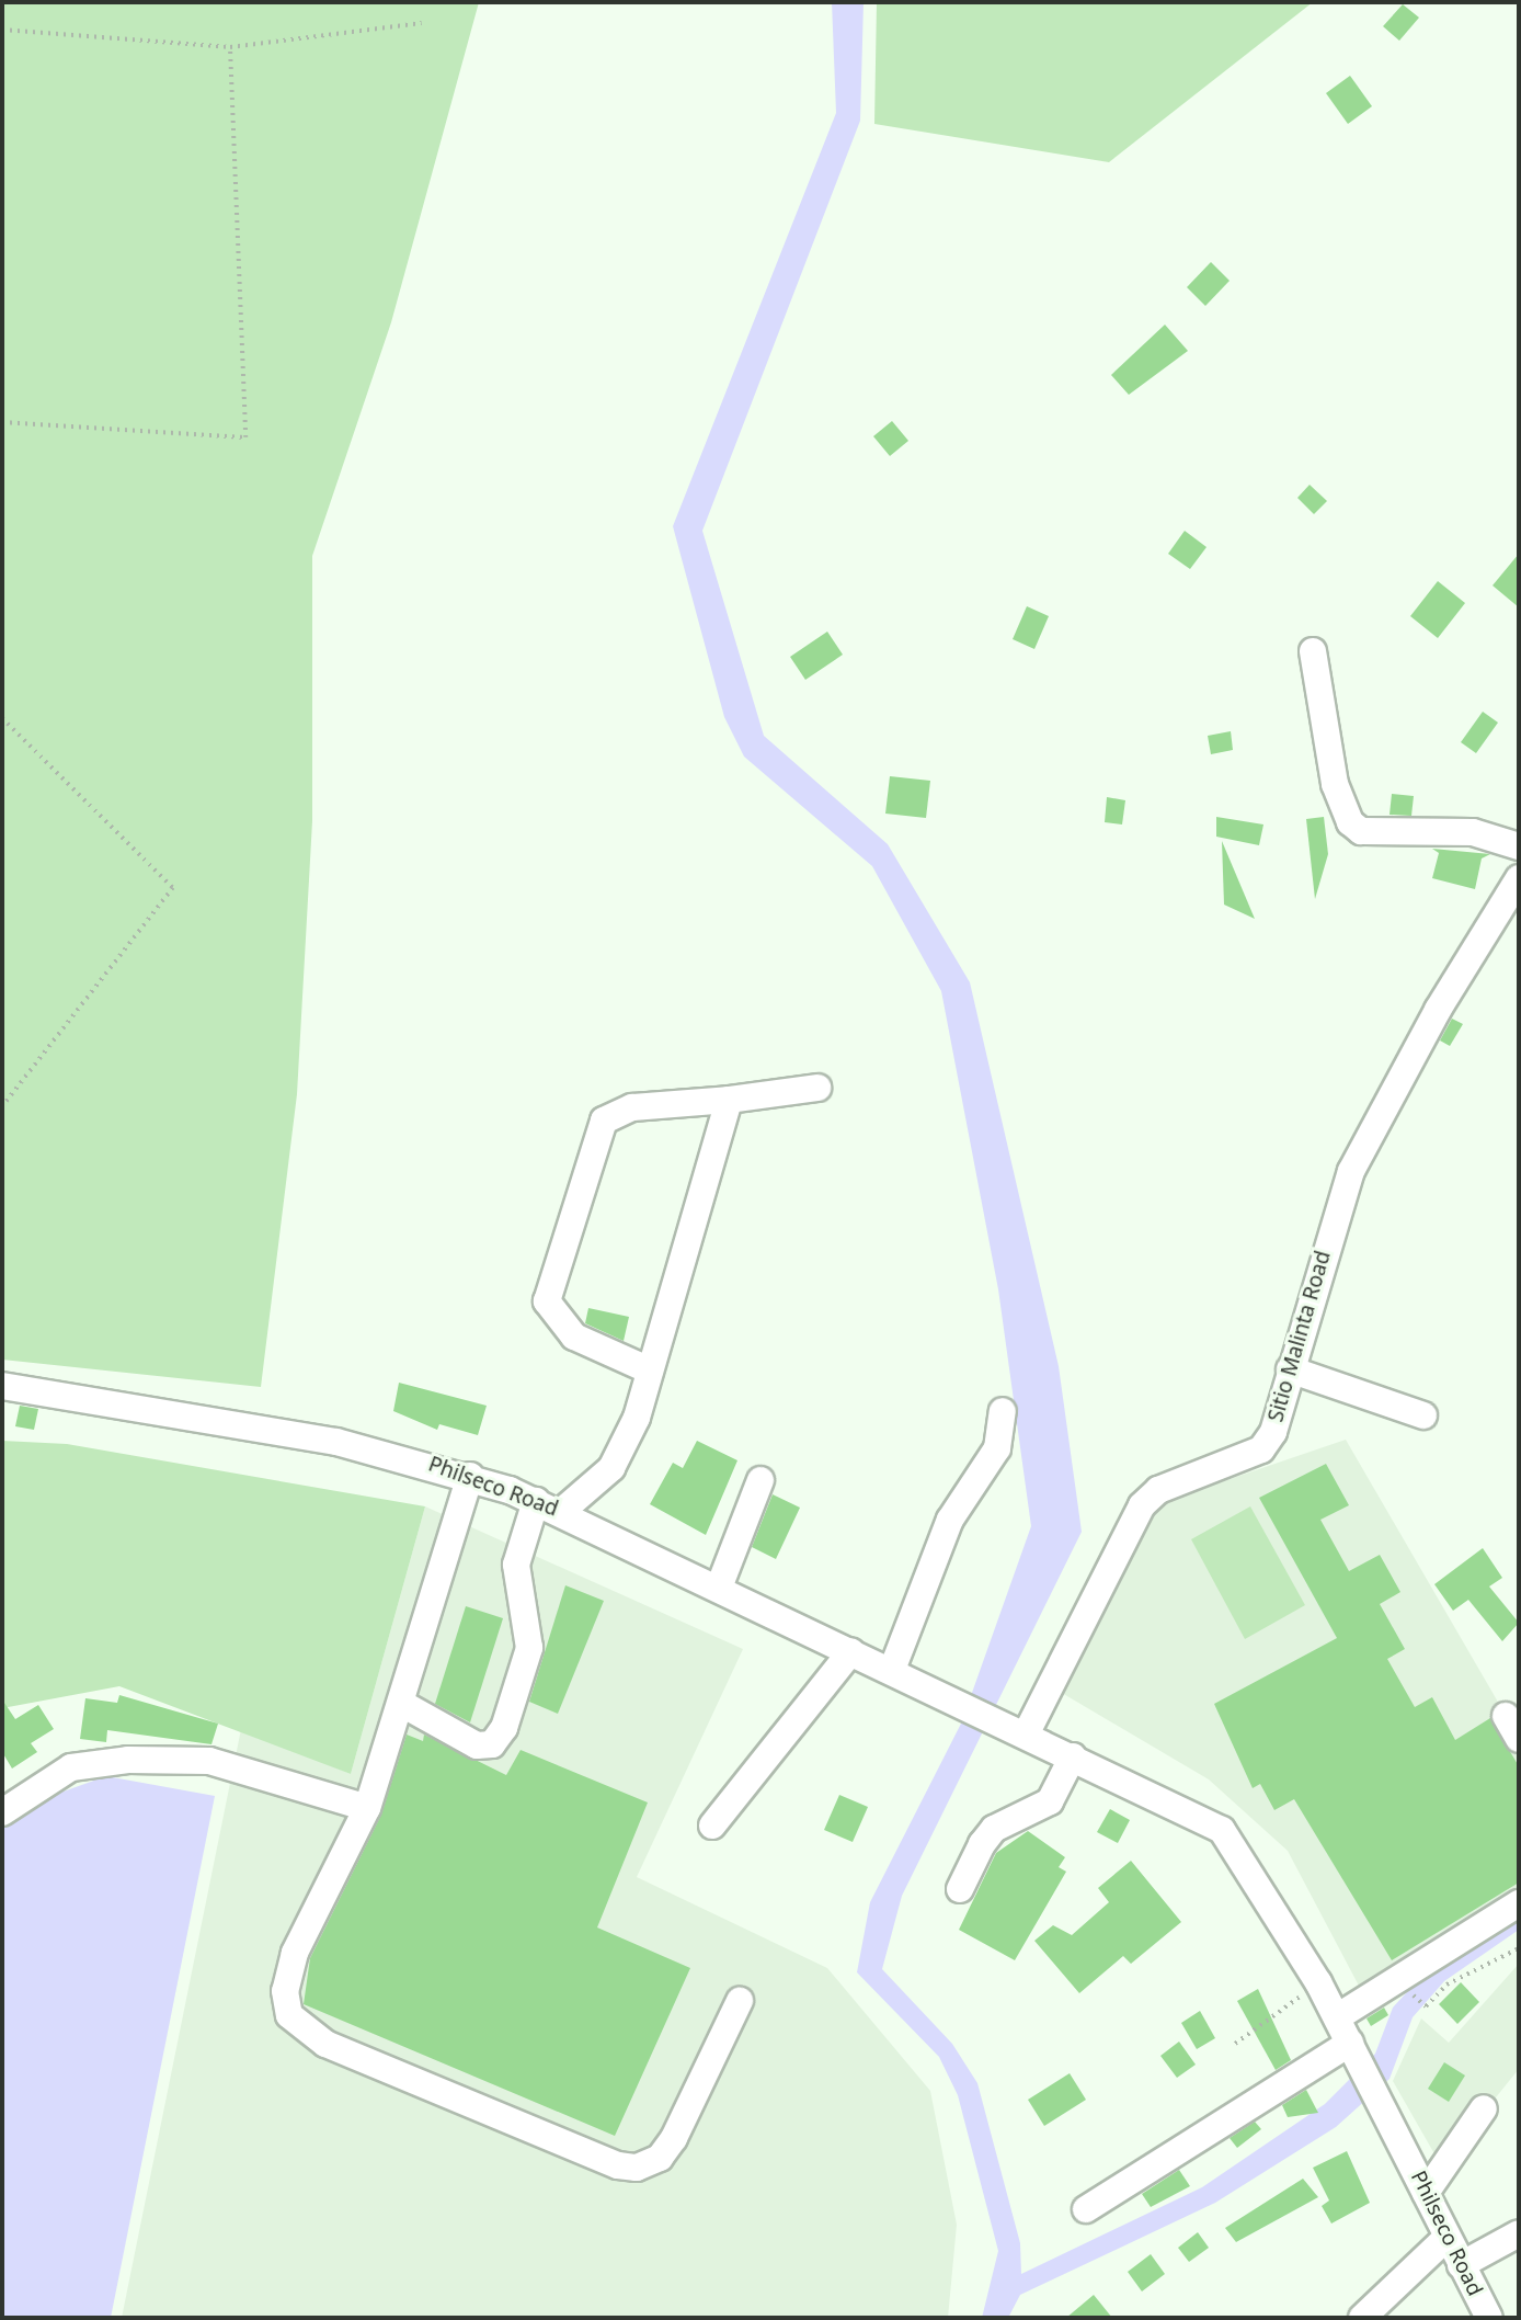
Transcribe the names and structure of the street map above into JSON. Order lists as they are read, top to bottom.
{
  "streets": {
    "street": ["Sitio Malinta Road", "Philseco Road"]
  },
  "crossings": [
    ["Sitio Malinta Road", "Philseco Road"]
  ]
}
